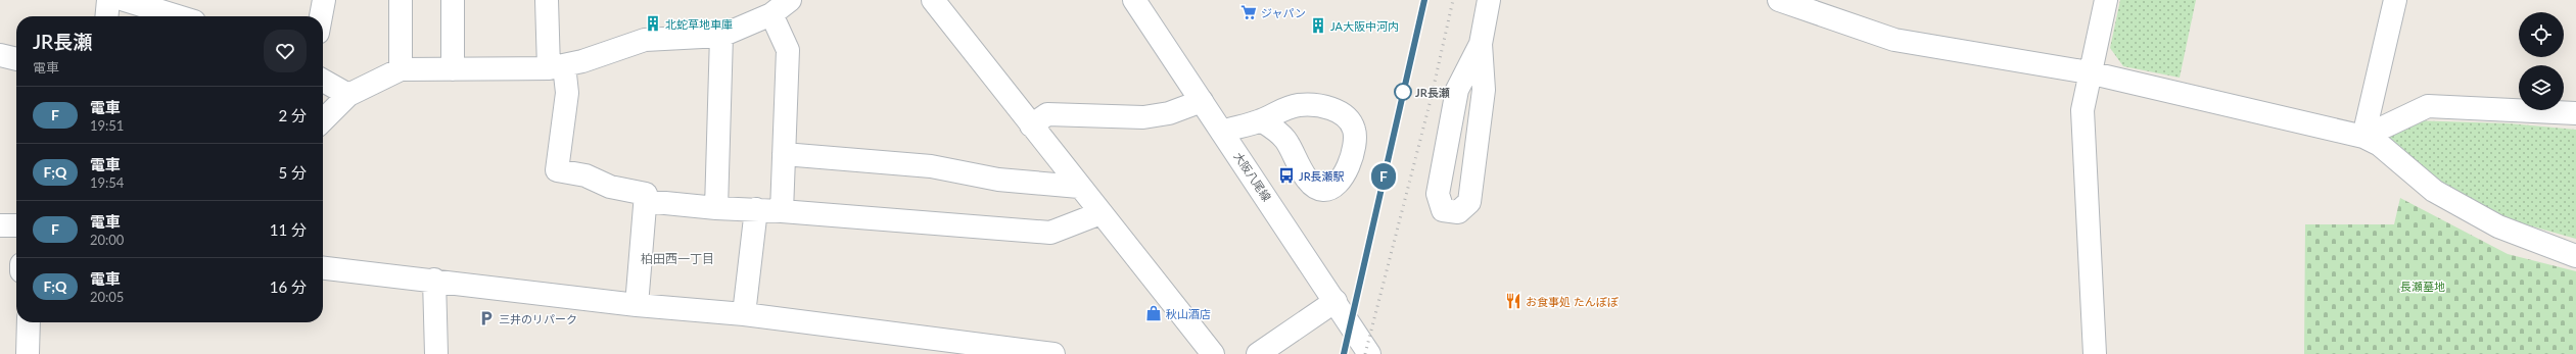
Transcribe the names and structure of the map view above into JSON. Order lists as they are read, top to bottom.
{
  "streets": {
    "street": ["大阪八尾線"]
  },
  "districts": ["柏田西一丁目"],
  "parks": ["長瀬墓地"],
  "places": {
    "supermarket": ["ジャパン"],
    "building": ["北蛇草地車庫", "JA大阪中河内"],
    "other": ["JR長瀬"],
    "bus stop": ["JR長瀬駅"],
    "restaurant": ["お食事処 たんぽぽ"],
    "shop": ["秋山酒店"],
    "parking": ["三井のリパーク"]
  },
  "page": {
    "on_map": "F",
    "heading": ["JR長瀬", "電車"],
    "list": [
      {
        "mark": "F",
        "name": "電車",
        "note": "19:51",
        "value": "2 分"
      },
      {
        "mark": "F;Q",
        "name": "電車",
        "note": "19:54",
        "value": "5 分"
      },
      {
        "mark": "F",
        "name": "電車",
        "note": "20:00",
        "value": "11 分"
      },
      {
        "mark": "F;Q",
        "name": "電車",
        "note": "20:05",
        "value": "16 分"
      }
    ]
  }
}
